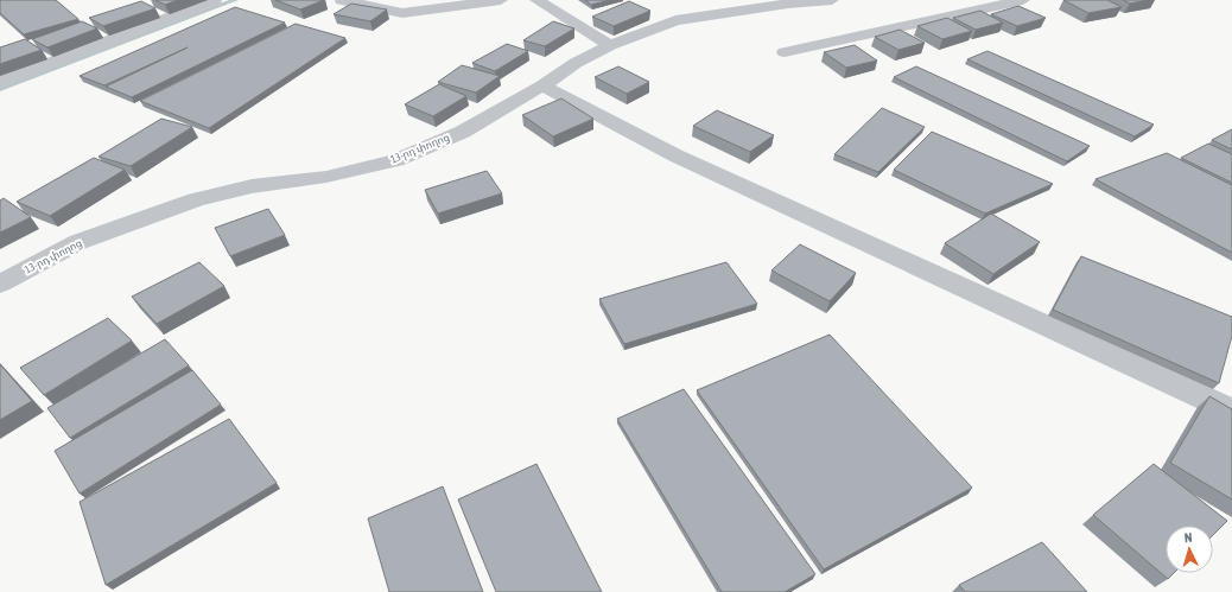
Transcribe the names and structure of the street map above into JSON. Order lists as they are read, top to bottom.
{
  "streets": {
    "street": ["13-րդ փողոց"]
  },
  "north": "top"
}
